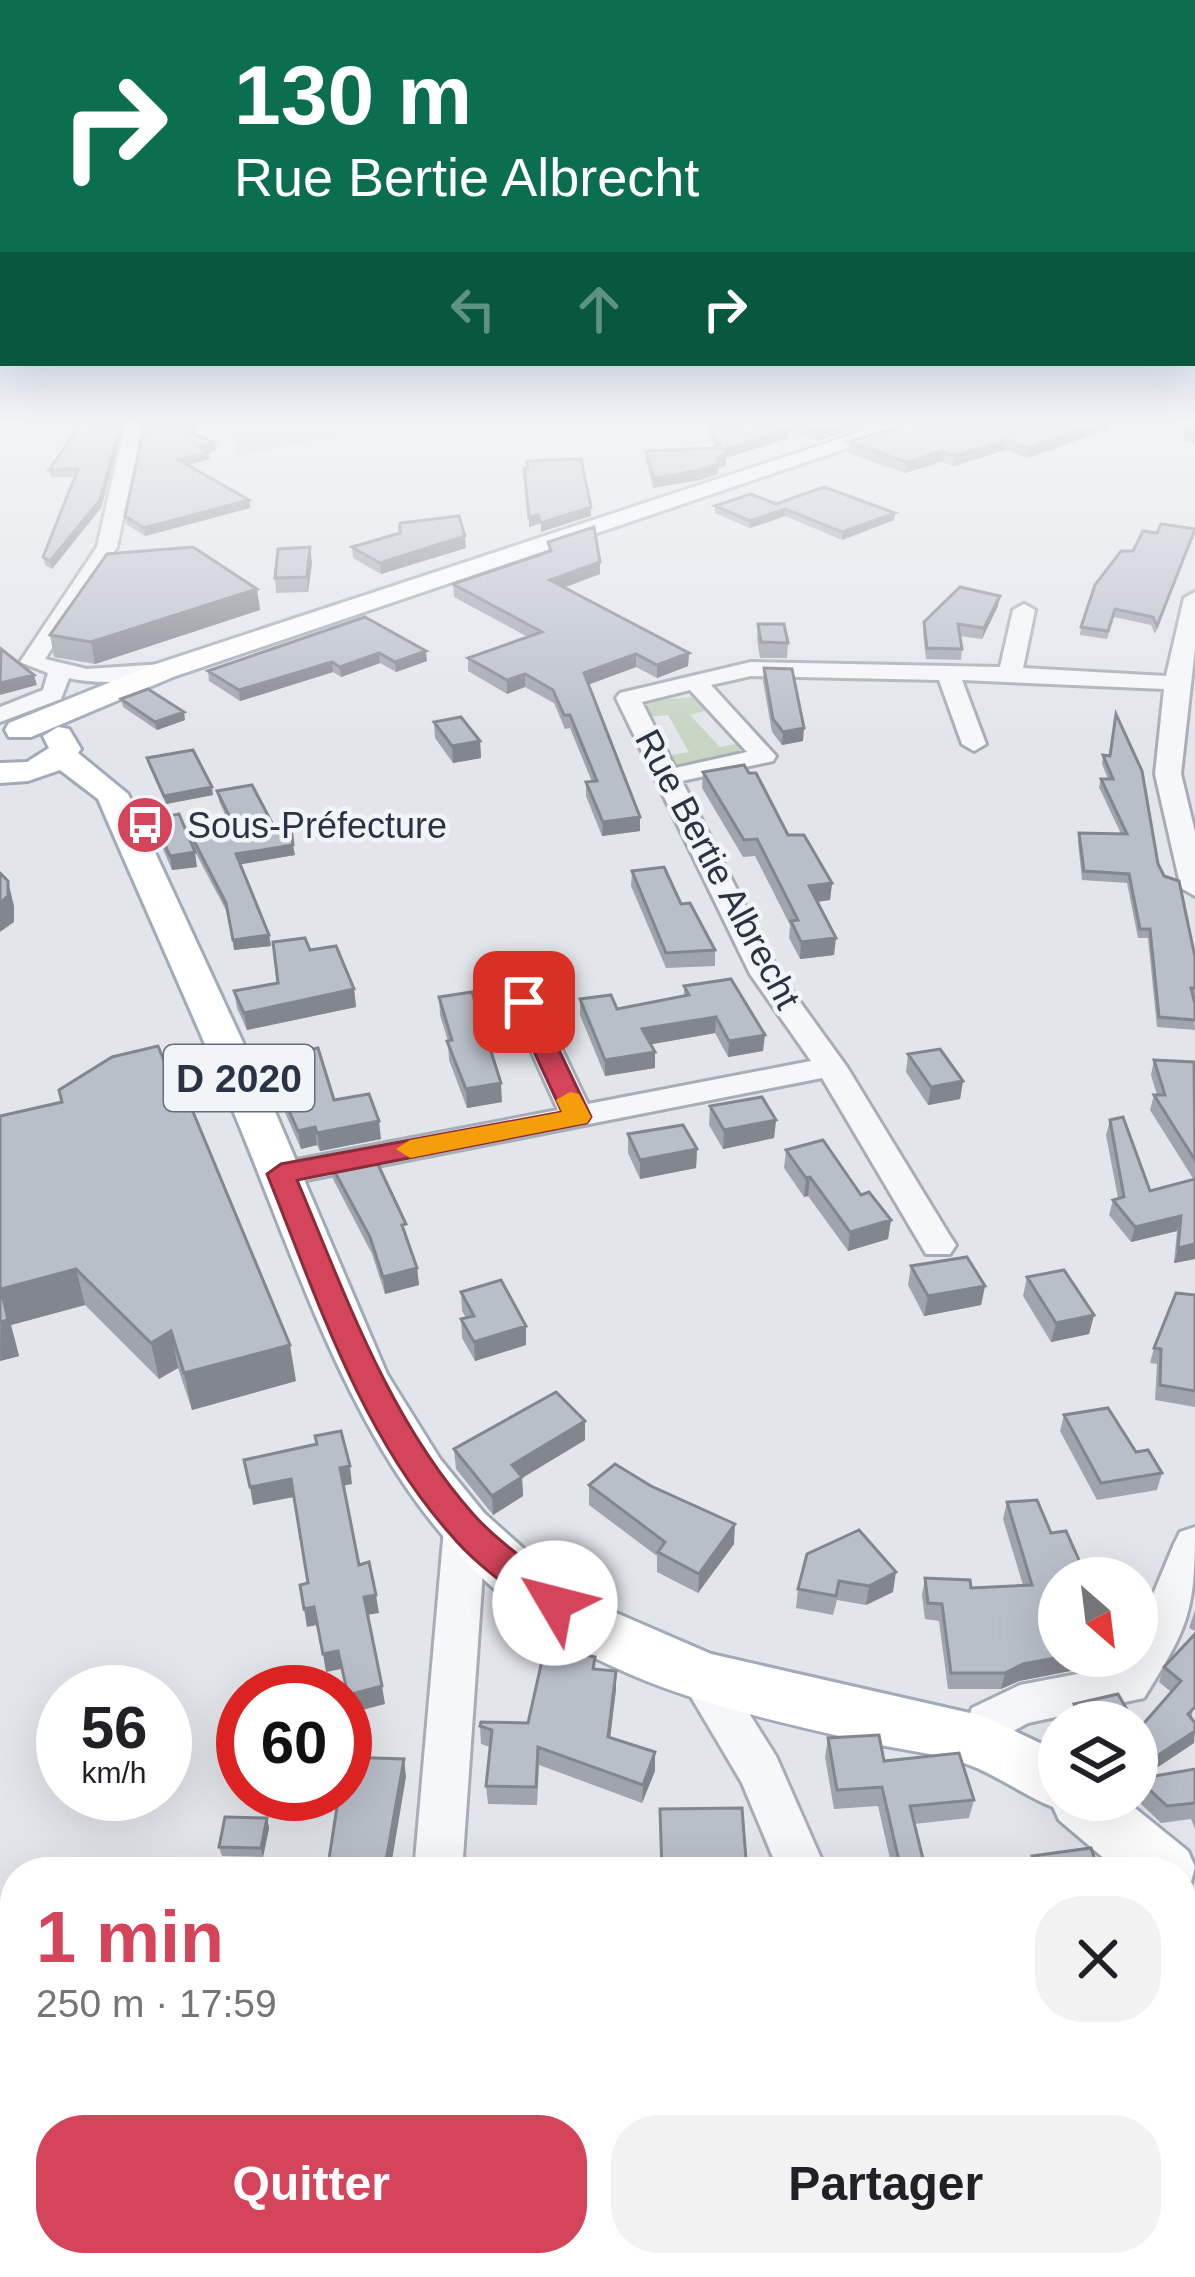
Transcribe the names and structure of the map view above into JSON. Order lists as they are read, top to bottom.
{
  "streets": {
    "main road": ["D 2020"],
    "street": ["Rue Bertie Albrecht"]
  },
  "crossings": [
    ["Rue Bertie Albrecht", "D 2020"]
  ],
  "places": {
    "bus stop": ["Sous-Préfecture"]
  },
  "north": "bottom right",
  "page": {
    "turn": ["130 m", "Rue Bertie Albrecht"],
    "speed": "56 km/h",
    "limit": "60",
    "heading": ["1 min", "250 m · 17:59"],
    "buttons": ["Quitter", "Partager"]
  }
}
